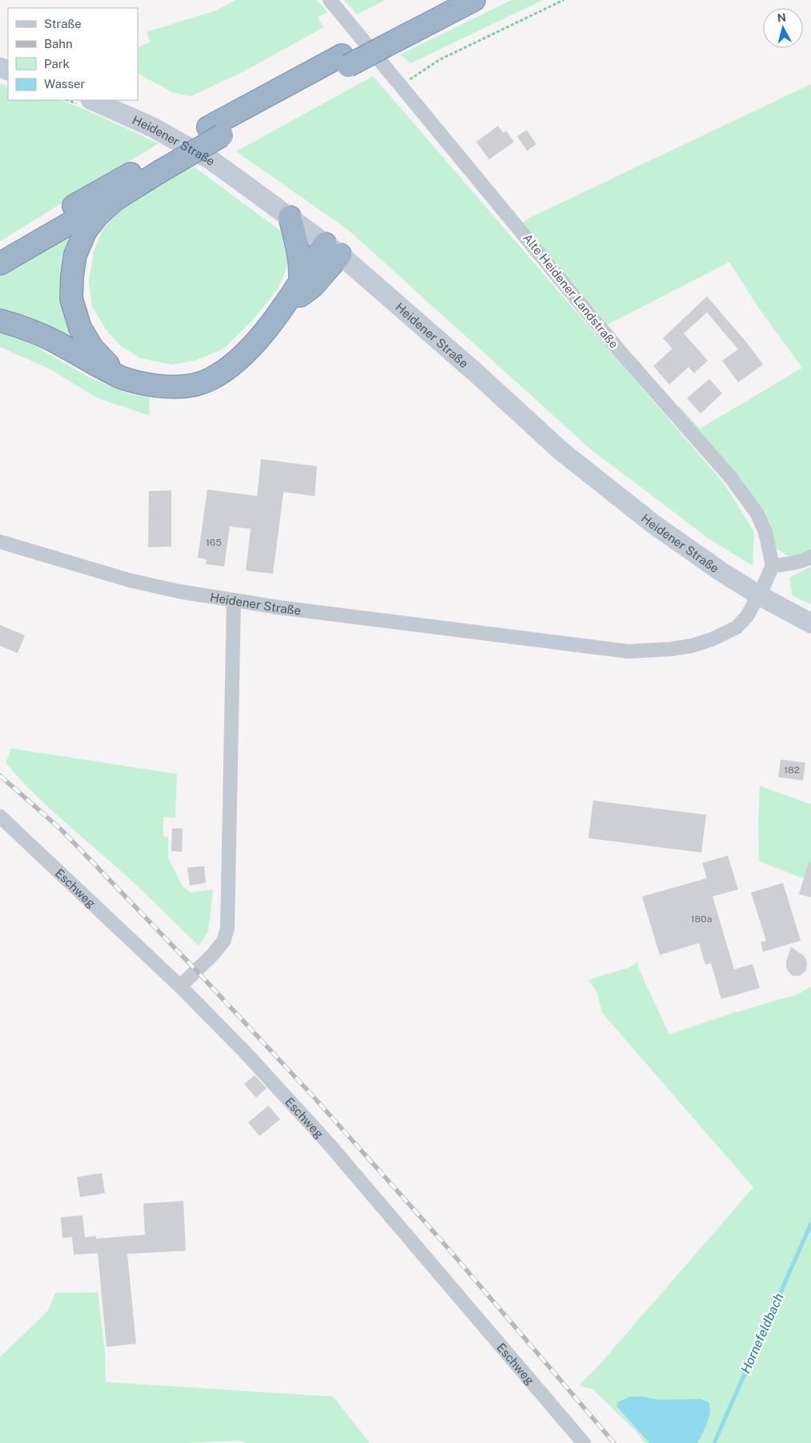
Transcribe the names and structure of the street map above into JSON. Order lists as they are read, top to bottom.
{
  "streets": {
    "main road": ["Heidener Straße"],
    "street": ["Alte Heidener Landstraße", "Eschweg"]
  },
  "water": ["Hornefeldbach"],
  "house_numbers": ["165", "182", "180a"],
  "legend": [
    "Straße",
    "Bahn",
    "Park",
    "Wasser"
  ],
  "north": "top"
}
